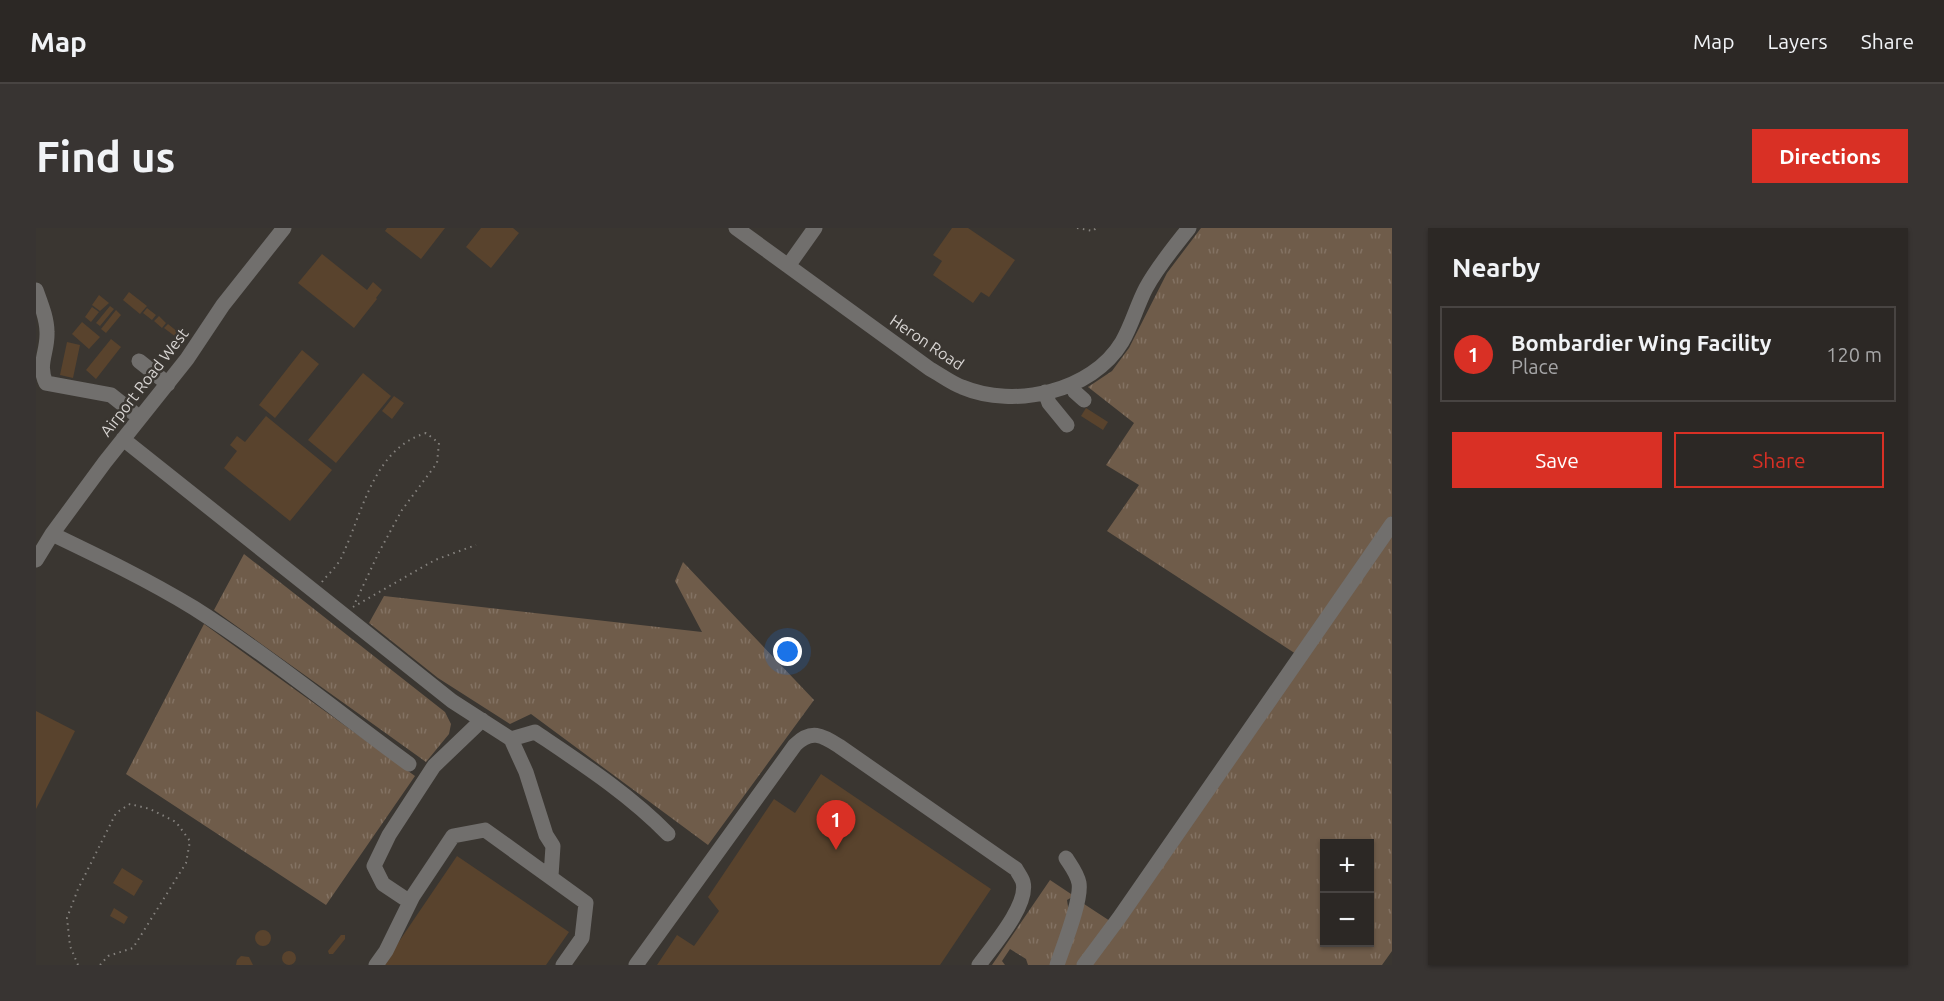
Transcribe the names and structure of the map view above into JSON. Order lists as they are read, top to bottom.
{
  "streets": {
    "street": ["Heron Road", "Airport Road West"]
  },
  "page": {
    "header": "Map",
    "nav": ["Map", "Layers", "Share"],
    "buttons": [
      "Directions",
      ["Save", "Share"]
    ],
    "title": "Find us",
    "heading": "Nearby",
    "list": [
      {
        "mark": "1",
        "name": "Bombardier Wing Facility",
        "note": "Place",
        "value": "120 m"
      }
    ],
    "pins": "1",
    "map_buttons": ["+", "−"]
  }
}
